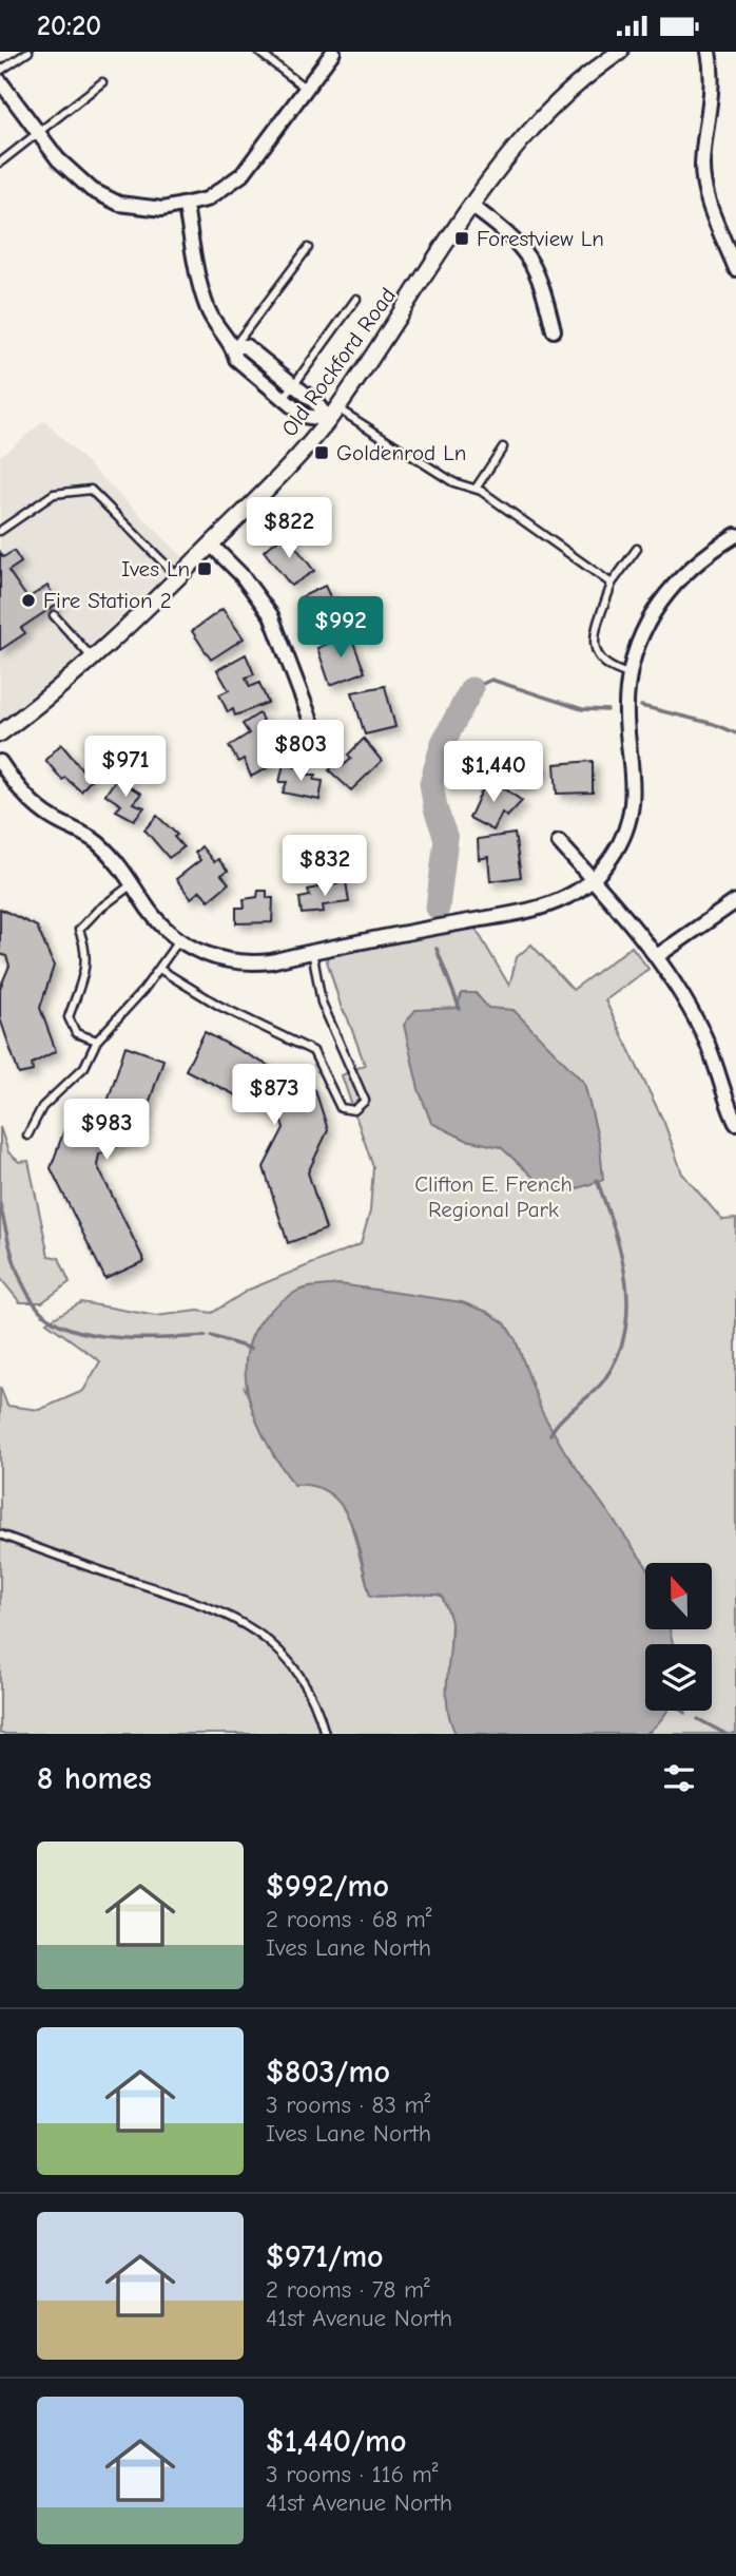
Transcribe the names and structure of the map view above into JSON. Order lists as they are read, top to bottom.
{
  "streets": {
    "street": ["Old Rockford Road"]
  },
  "parks": ["Clifton E. French Regional Park"],
  "places": {
    "transit": ["Forestview Ln", "Goldenrod Ln", "Ives Ln"],
    "other": ["Fire Station 2"]
  },
  "north": "top",
  "page": {
    "status": "20:20",
    "price": [
      "$822",
      "$992",
      "$803",
      "$971",
      "$1,440",
      "$832",
      "$873",
      "$983"
    ],
    "heading": "8 homes",
    "list": [
      {
        "name": "$992/mo",
        "note": "2 rooms · 68 m² · Ives Lane North"
      },
      {
        "name": "$803/mo",
        "note": "3 rooms · 83 m² · Ives Lane North"
      },
      {
        "name": "$971/mo",
        "note": "2 rooms · 78 m² · 41st Avenue North"
      },
      {
        "name": "$1,440/mo",
        "note": "3 rooms · 116 m² · 41st Avenue North"
      }
    ]
  }
}
